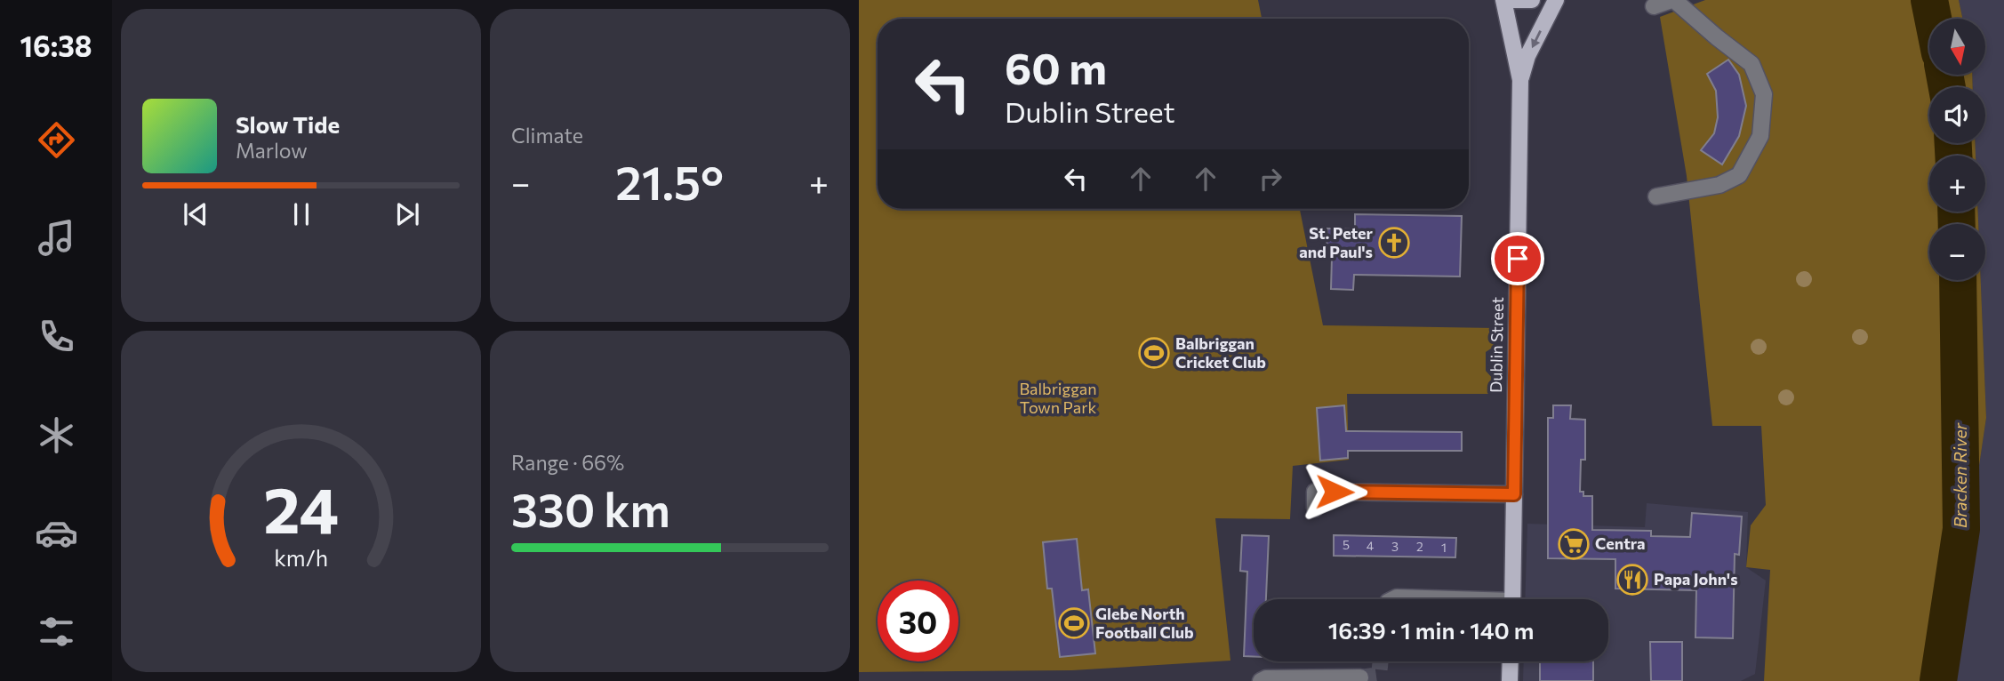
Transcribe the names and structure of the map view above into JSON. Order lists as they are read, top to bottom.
{
  "streets": {
    "main road": ["Dublin Street"]
  },
  "water": ["Bracken River"],
  "parks": ["Balbriggan Town Park"],
  "places": {
    "church": ["St. Peter and Paul's"],
    "sports": ["Balbriggan Cricket Club", "Glebe North Football Club"],
    "supermarket": ["Centra"],
    "restaurant": ["Papa John's"]
  },
  "house_numbers": [
    "5",
    "4",
    "3",
    "2",
    "1"
  ],
  "north": "bottom",
  "page": {
    "tabs": "16:38",
    "tile": [
      "Climate",
      ["Range · 66%", "330 km"]
    ],
    "map_buttons": ["+", "−"],
    "turn": ["60 m", "Dublin Street"],
    "song": ["Slow Tide", "Marlow"],
    "heat": ["−", "21.5°", "+"],
    "limit": "30",
    "trip": "16:39 · 1 min · 140 m",
    "gauge": ["24", "km/h"]
  }
}
